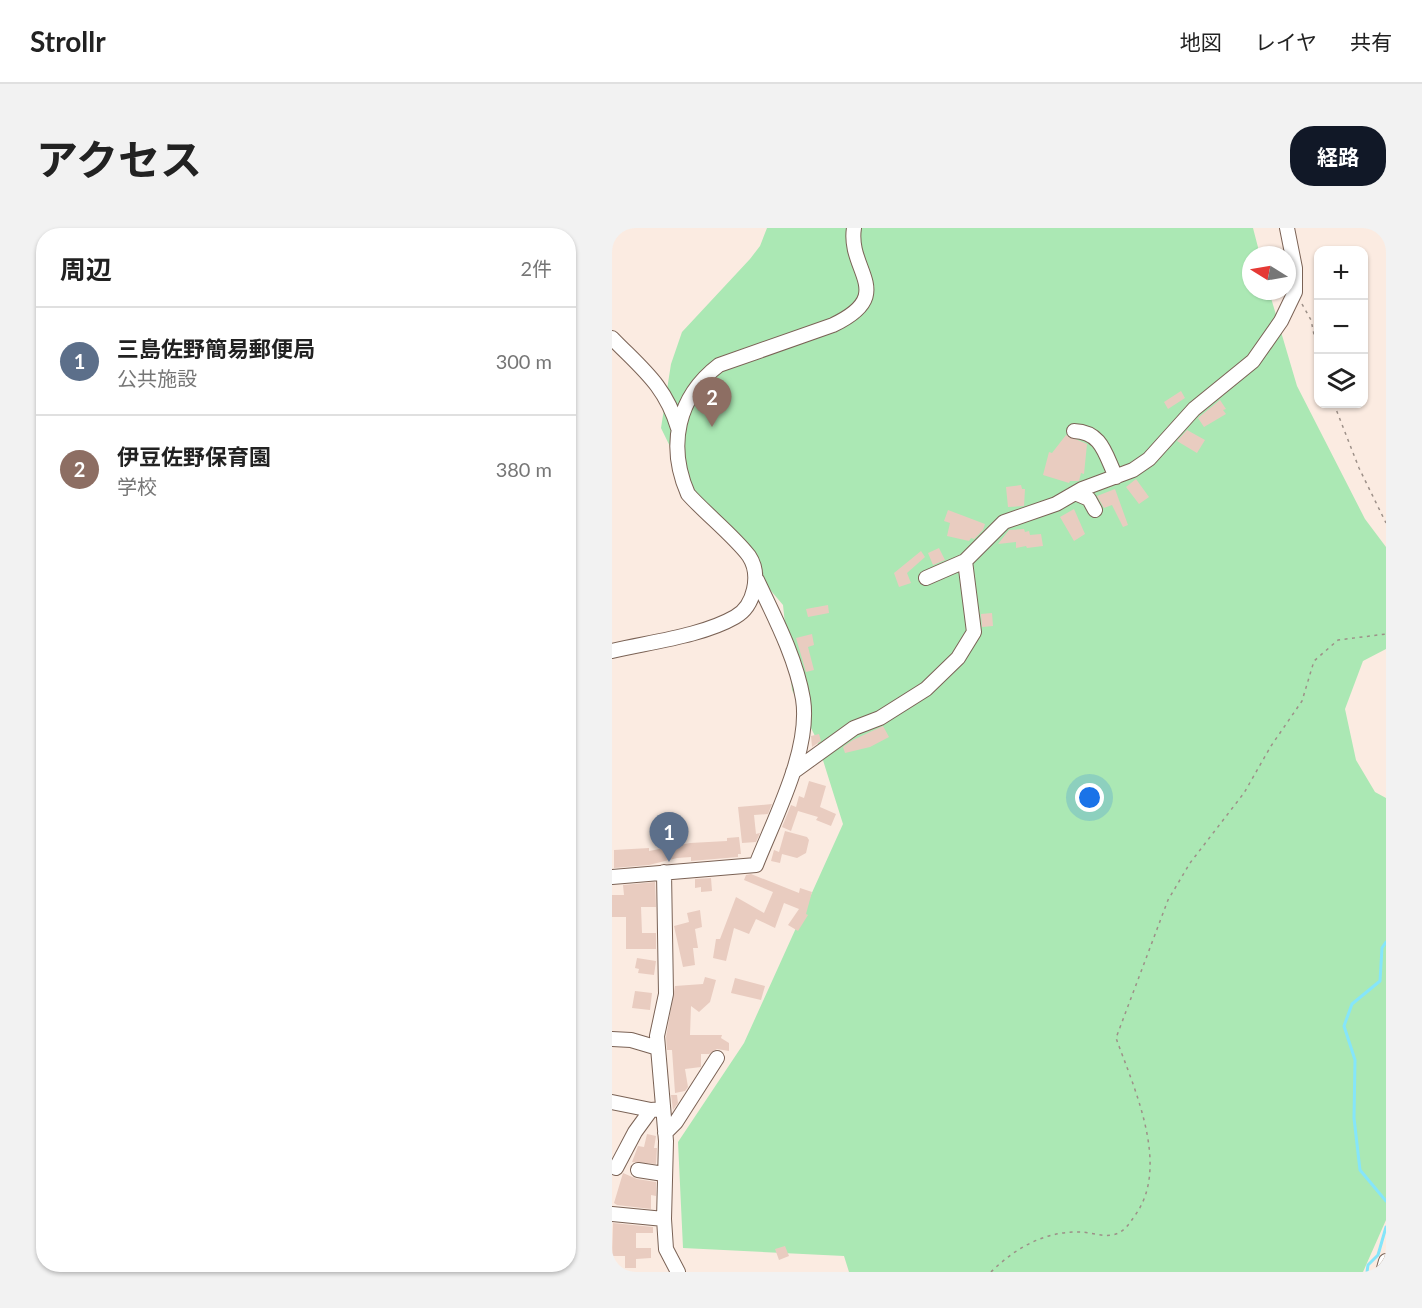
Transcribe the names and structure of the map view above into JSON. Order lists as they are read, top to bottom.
{
  "north": "left",
  "page": {
    "header": "Strollr",
    "nav": ["地図", "レイヤ", "共有"],
    "title": "アクセス",
    "buttons": "経路",
    "heading": ["周辺", "2件"],
    "map_buttons": ["+", "−"],
    "list": [
      {
        "mark": "1",
        "name": "三島佐野簡易郵便局",
        "note": "公共施設",
        "value": "300 m"
      },
      {
        "mark": "2",
        "name": "伊豆佐野保育園",
        "note": "学校",
        "value": "380 m"
      }
    ],
    "pins": ["2", "1"]
  }
}
